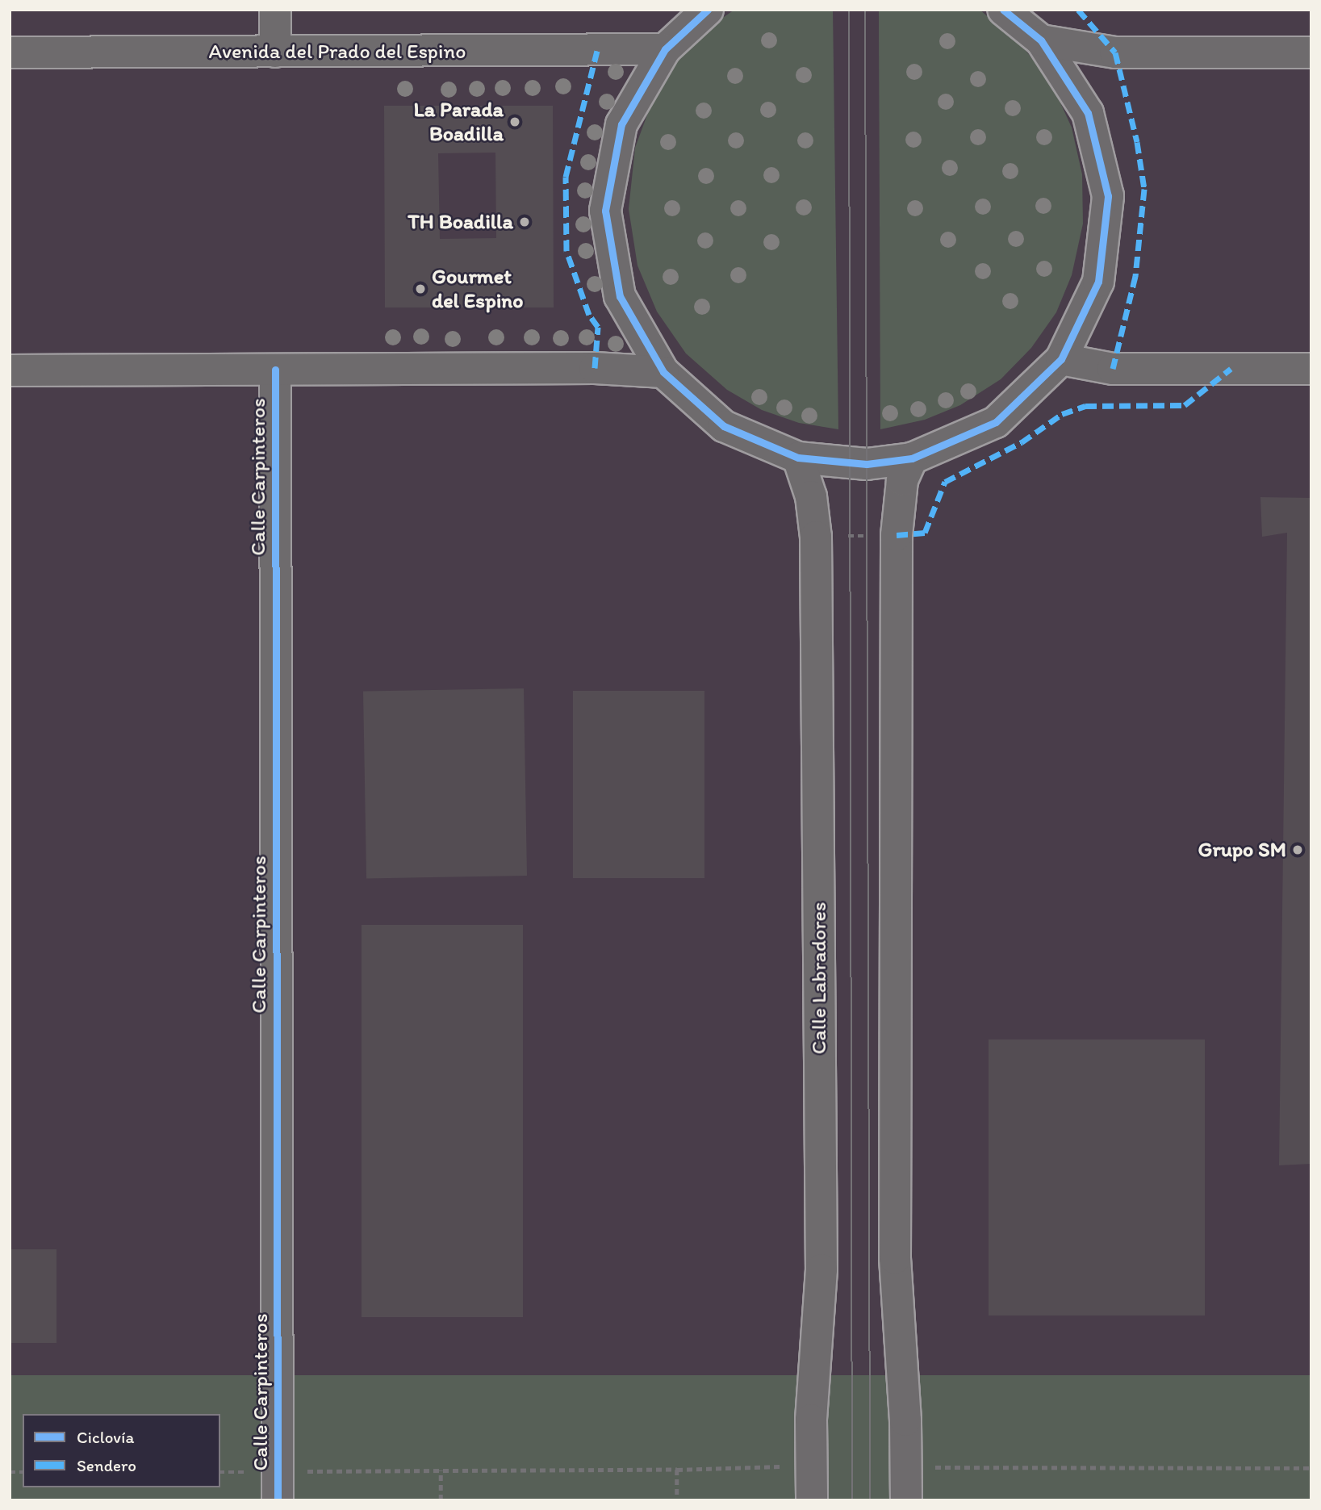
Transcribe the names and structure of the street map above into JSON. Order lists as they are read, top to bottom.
{
  "streets": {
    "street": ["Avenida del Prado del Espino", "Calle Carpinteros", "Calle Labradores"]
  },
  "places": [
    "La Parada Boadilla",
    "TH Boadilla",
    "Gourmet del Espino",
    "Grupo SM"
  ],
  "legend": ["Ciclovía", "Sendero"]
}
